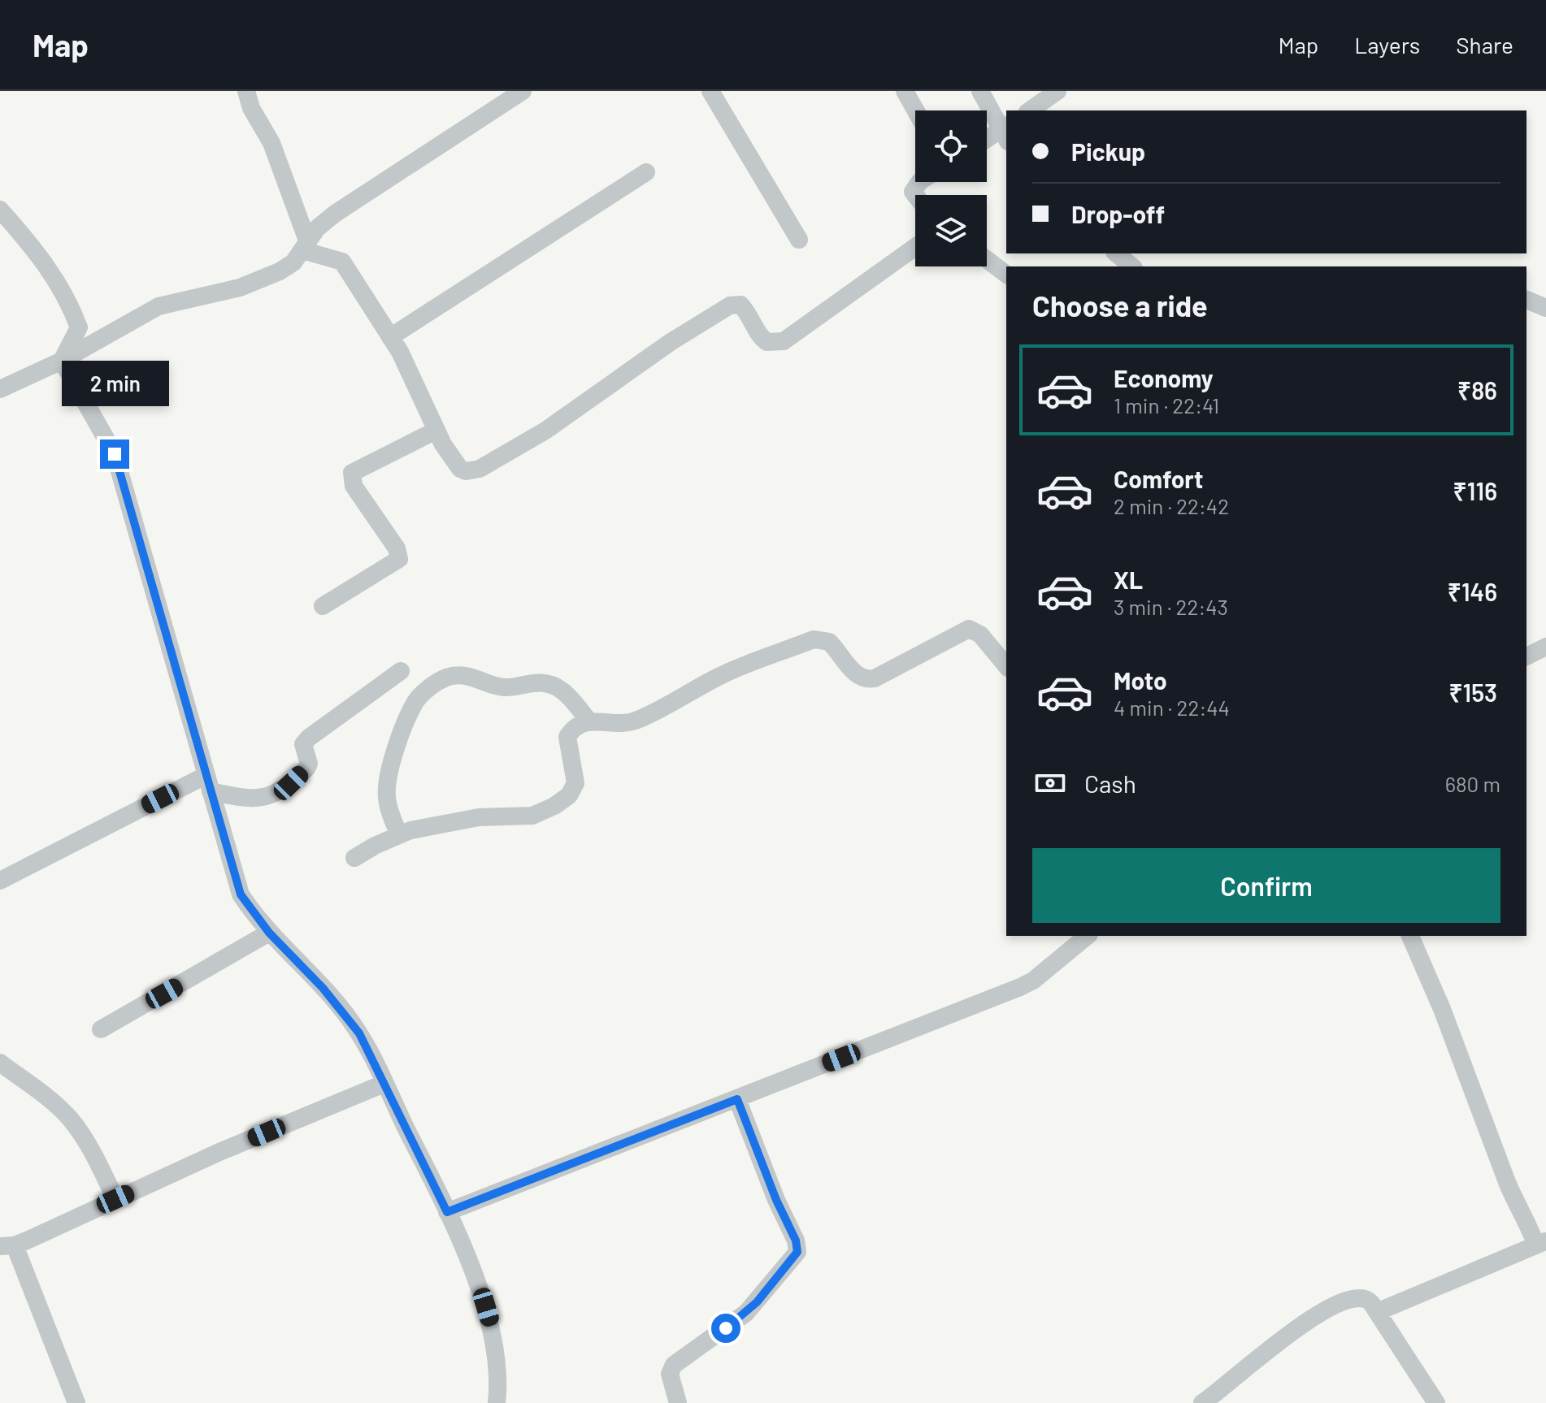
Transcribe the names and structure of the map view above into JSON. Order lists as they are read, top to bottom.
{
  "page": {
    "header": "Map",
    "nav": ["Map", "Layers", "Share"],
    "banner": ["Pickup", "Drop-off"],
    "heading": "Choose a ride",
    "list": [
      {
        "name": "Economy",
        "note": "1 min · 22:41",
        "value": "₹86"
      },
      {
        "name": "Comfort",
        "note": "2 min · 22:42",
        "value": "₹116"
      },
      {
        "name": "XL",
        "note": "3 min · 22:43",
        "value": "₹146"
      },
      {
        "name": "Moto",
        "note": "4 min · 22:44",
        "value": "₹153"
      }
    ],
    "bubble": "2 min",
    "pay": ["Cash", "680 m"],
    "buttons": "Confirm"
  }
}
